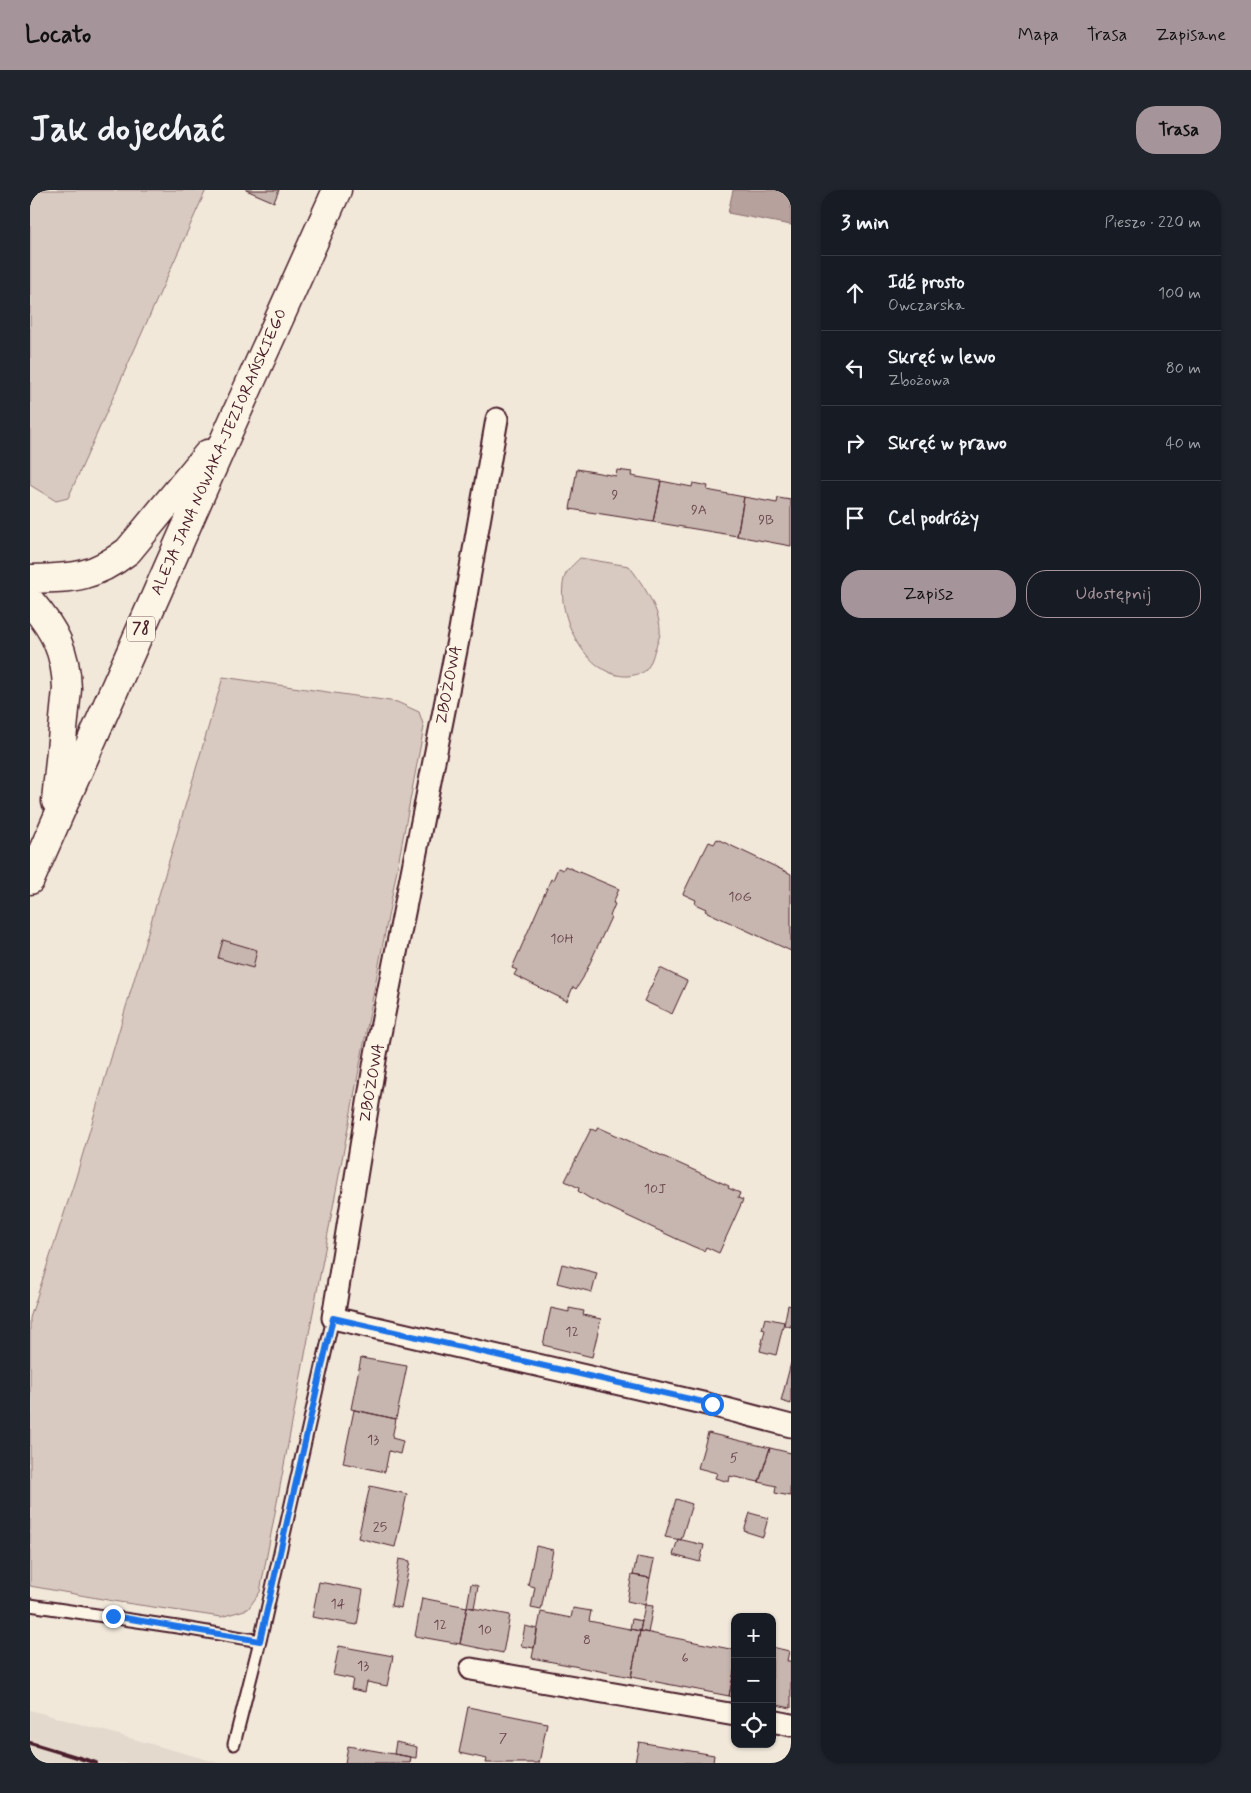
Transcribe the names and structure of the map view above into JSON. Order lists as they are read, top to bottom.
{
  "streets": {
    "main road": ["ALEJA JANA NOWAKA-JEZIORAŃSKIEGO", "78"],
    "street": ["ZBOŻOWA"]
  },
  "house_numbers": [
    "9",
    "9A",
    "9B",
    "10G",
    "10H",
    "10J",
    "12",
    "13",
    "5",
    "25",
    "14",
    "12",
    "10",
    "8",
    "6",
    "13",
    "7"
  ],
  "page": {
    "header": "Locato",
    "nav": ["Mapa", "Trasa", "Zapisane"],
    "buttons": [
      "Trasa",
      ["Zapisz", "Udostępnij"]
    ],
    "title": "Jak dojechać",
    "heading": ["3 min", "Pieszo · 220 m"],
    "list": [
      ["Idź prosto", "Owczarska", "100 m"],
      ["Skręć w lewo", "Zbożowa", "80 m"],
      ["Skręć w prawo", "40 m"],
      "Cel podróży"
    ],
    "map_buttons": ["+", "−"]
  }
}
